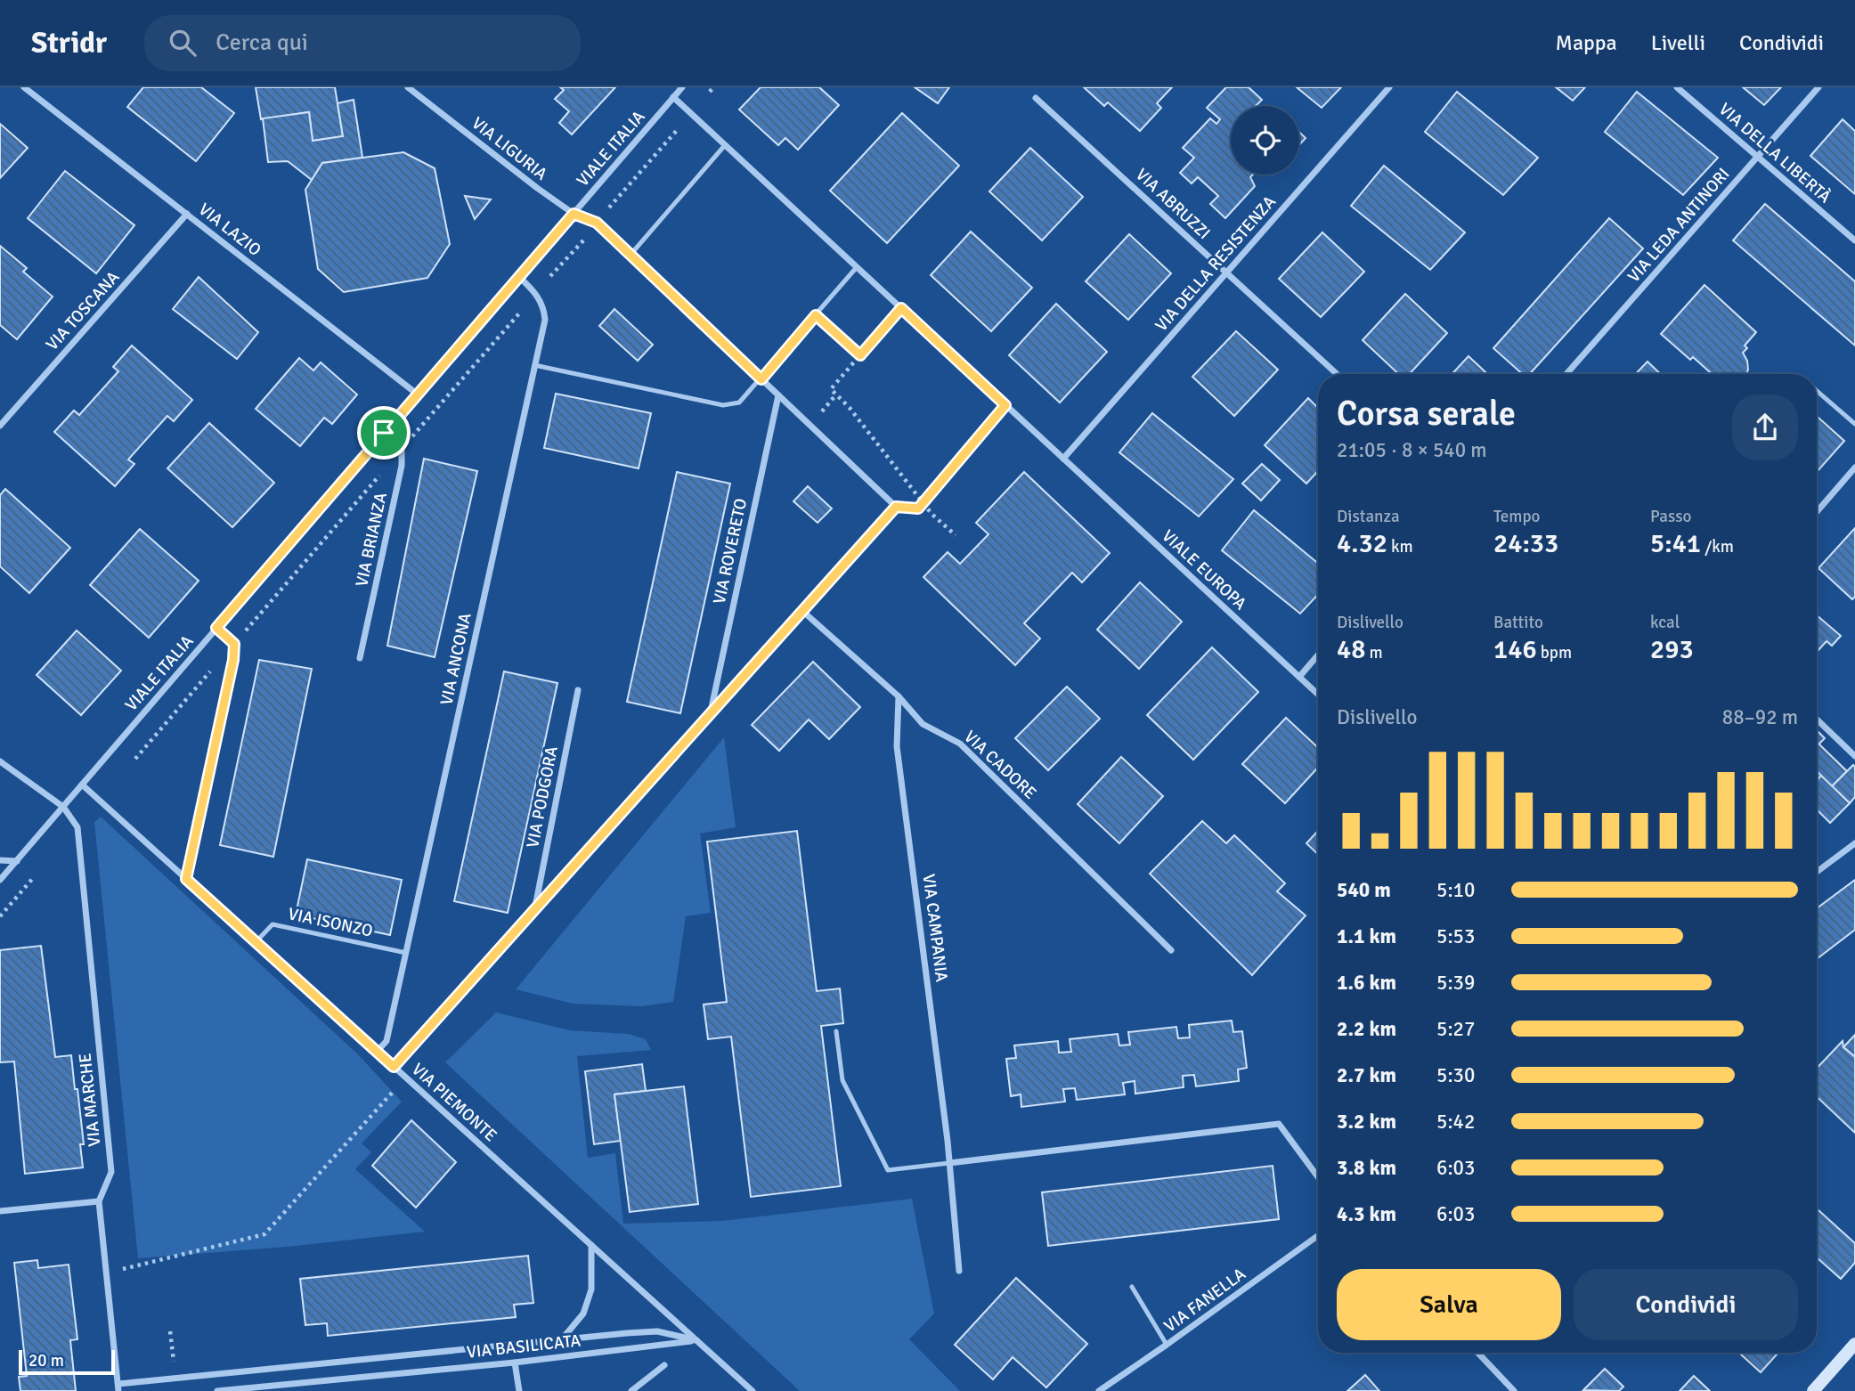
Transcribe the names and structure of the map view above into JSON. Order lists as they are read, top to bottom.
{
  "streets": {
    "street": [
      "VIA LIGURIA",
      "VIALE ITALIA",
      "VIA DELLA LIBERTÀ",
      "VIA ABRUZZI",
      "VIA LEDA ANTINORI",
      "VIA LAZIO",
      "VIA DELLA RESISTENZA",
      "VIA TOSCANA",
      "VIA BRIANZA",
      "VIA ROVERETO",
      "VIALE EUROPA",
      "VIA ANCONA",
      "VIA CADORE",
      "VIA PODGORA",
      "VIA CAMPANIA",
      "VIA MARCHE",
      "VIA PIEMONTE",
      "VIA FANELLA",
      "VIA BASILICATA"
    ],
    "lane": ["VIA ISONZO"]
  },
  "crossings": [
    ["VIA LIGURIA", "VIALE ITALIA"],
    ["VIA LIGURIA", "VIA ROVERETO"],
    ["VIALE ITALIA", "VIA LAZIO"],
    ["VIALE ITALIA", "VIALE EUROPA"],
    ["VIALE ITALIA", "VIA ANCONA"],
    ["VIALE ITALIA", "VIA MARCHE"],
    ["VIALE ITALIA", "VIA PIEMONTE"],
    ["VIA DELLA LIBERTÀ", "VIA LEDA ANTINORI"],
    ["VIA ABRUZZI", "VIA DELLA RESISTENZA"],
    ["VIA LAZIO", "VIA TOSCANA"],
    ["VIA DELLA RESISTENZA", "VIALE EUROPA"],
    ["VIA ANCONA", "VIA ISONZO"],
    ["VIA ANCONA", "VIA PIEMONTE"],
    ["VIA CADORE", "VIA CAMPANIA"],
    ["VIA ISONZO", "VIA PIEMONTE"],
    ["VIA MARCHE", "VIA BASILICATA"],
    ["VIA PIEMONTE", "VIA BASILICATA"]
  ],
  "scale_bar": "20 m",
  "page": {
    "header": "Stridr",
    "search": "Cerca qui",
    "nav": ["Mappa", "Livelli", "Condividi"],
    "heading": ["Corsa serale", "21:05 · 8 × 540 m"],
    "stats": [
      ["Distanza", "4.32 km"],
      ["Tempo", "24:33"],
      ["Passo", "5:41 /km"],
      ["Dislivello", "48 m"],
      ["Battito", "146 bpm"],
      ["kcal", "293"]
    ],
    "chart": ["Dislivello", "88–92 m"],
    "list": [
      {
        "name": "540 m",
        "note": "5:10"
      },
      {
        "name": "1.1 km",
        "note": "5:53"
      },
      {
        "name": "1.6 km",
        "note": "5:39"
      },
      {
        "name": "2.2 km",
        "note": "5:27"
      },
      {
        "name": "2.7 km",
        "note": "5:30"
      },
      {
        "name": "3.2 km",
        "note": "5:42"
      },
      {
        "name": "3.8 km",
        "note": "6:03"
      },
      {
        "name": "4.3 km",
        "note": "6:03"
      }
    ],
    "buttons": ["Salva", "Condividi"],
    "scale": "20 m"
  }
}
